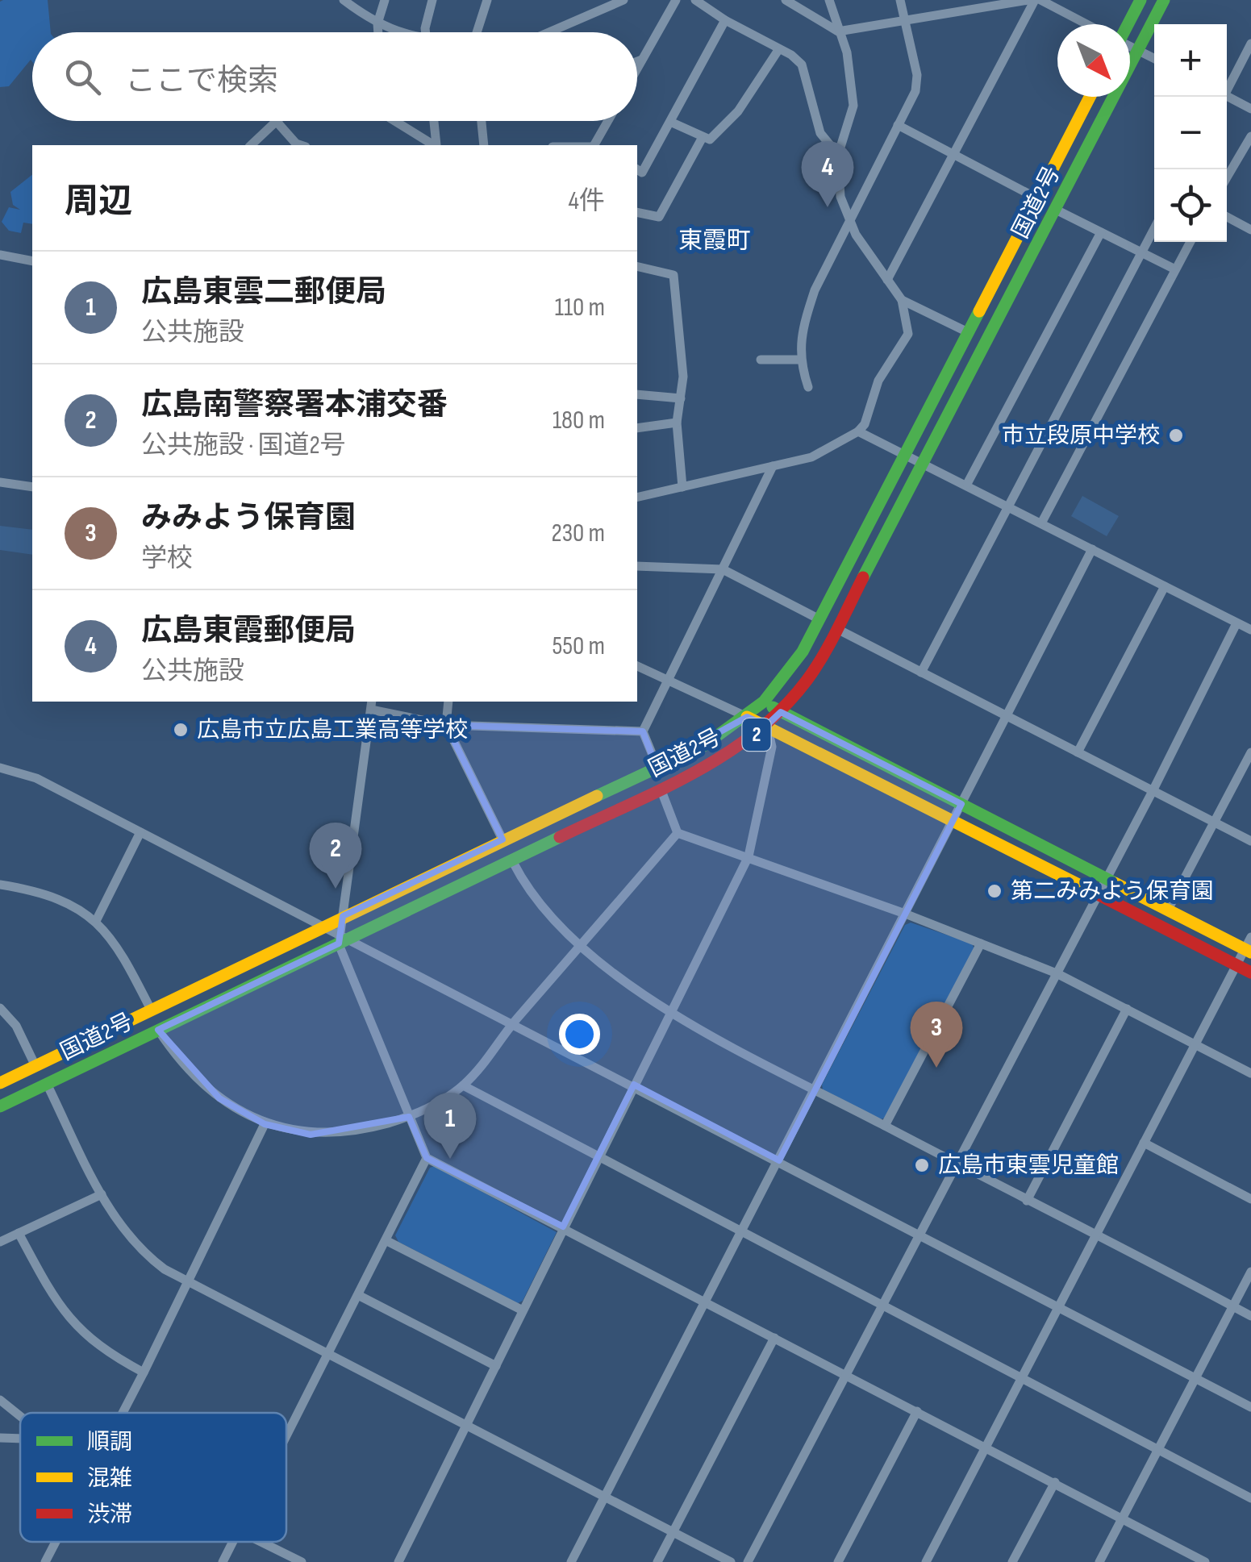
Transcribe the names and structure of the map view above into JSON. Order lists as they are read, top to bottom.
{
  "streets": {
    "main road": ["国道2号", "2"]
  },
  "districts": ["東霞町"],
  "places": [
    "市立段原中学校",
    "広島市立広島工業高等学校",
    "第二みみよう保育園",
    "広島市東雲児童館"
  ],
  "legend": ["順調", "混雑", "渋滞"],
  "north": "bottom right",
  "page": {
    "map_buttons": ["+", "−"],
    "search": "ここで検索",
    "pins": [
      "4",
      "2",
      "3",
      "1"
    ],
    "heading": ["周辺", "4件"],
    "list": [
      {
        "mark": "1",
        "name": "広島東雲二郵便局",
        "note": "公共施設",
        "value": "110 m"
      },
      {
        "mark": "2",
        "name": "広島南警察署本浦交番",
        "note": "公共施設 · 国道2号",
        "value": "180 m"
      },
      {
        "mark": "3",
        "name": "みみよう保育園",
        "note": "学校",
        "value": "230 m"
      },
      {
        "mark": "4",
        "name": "広島東霞郵便局",
        "note": "公共施設",
        "value": "550 m"
      }
    ]
  }
}
